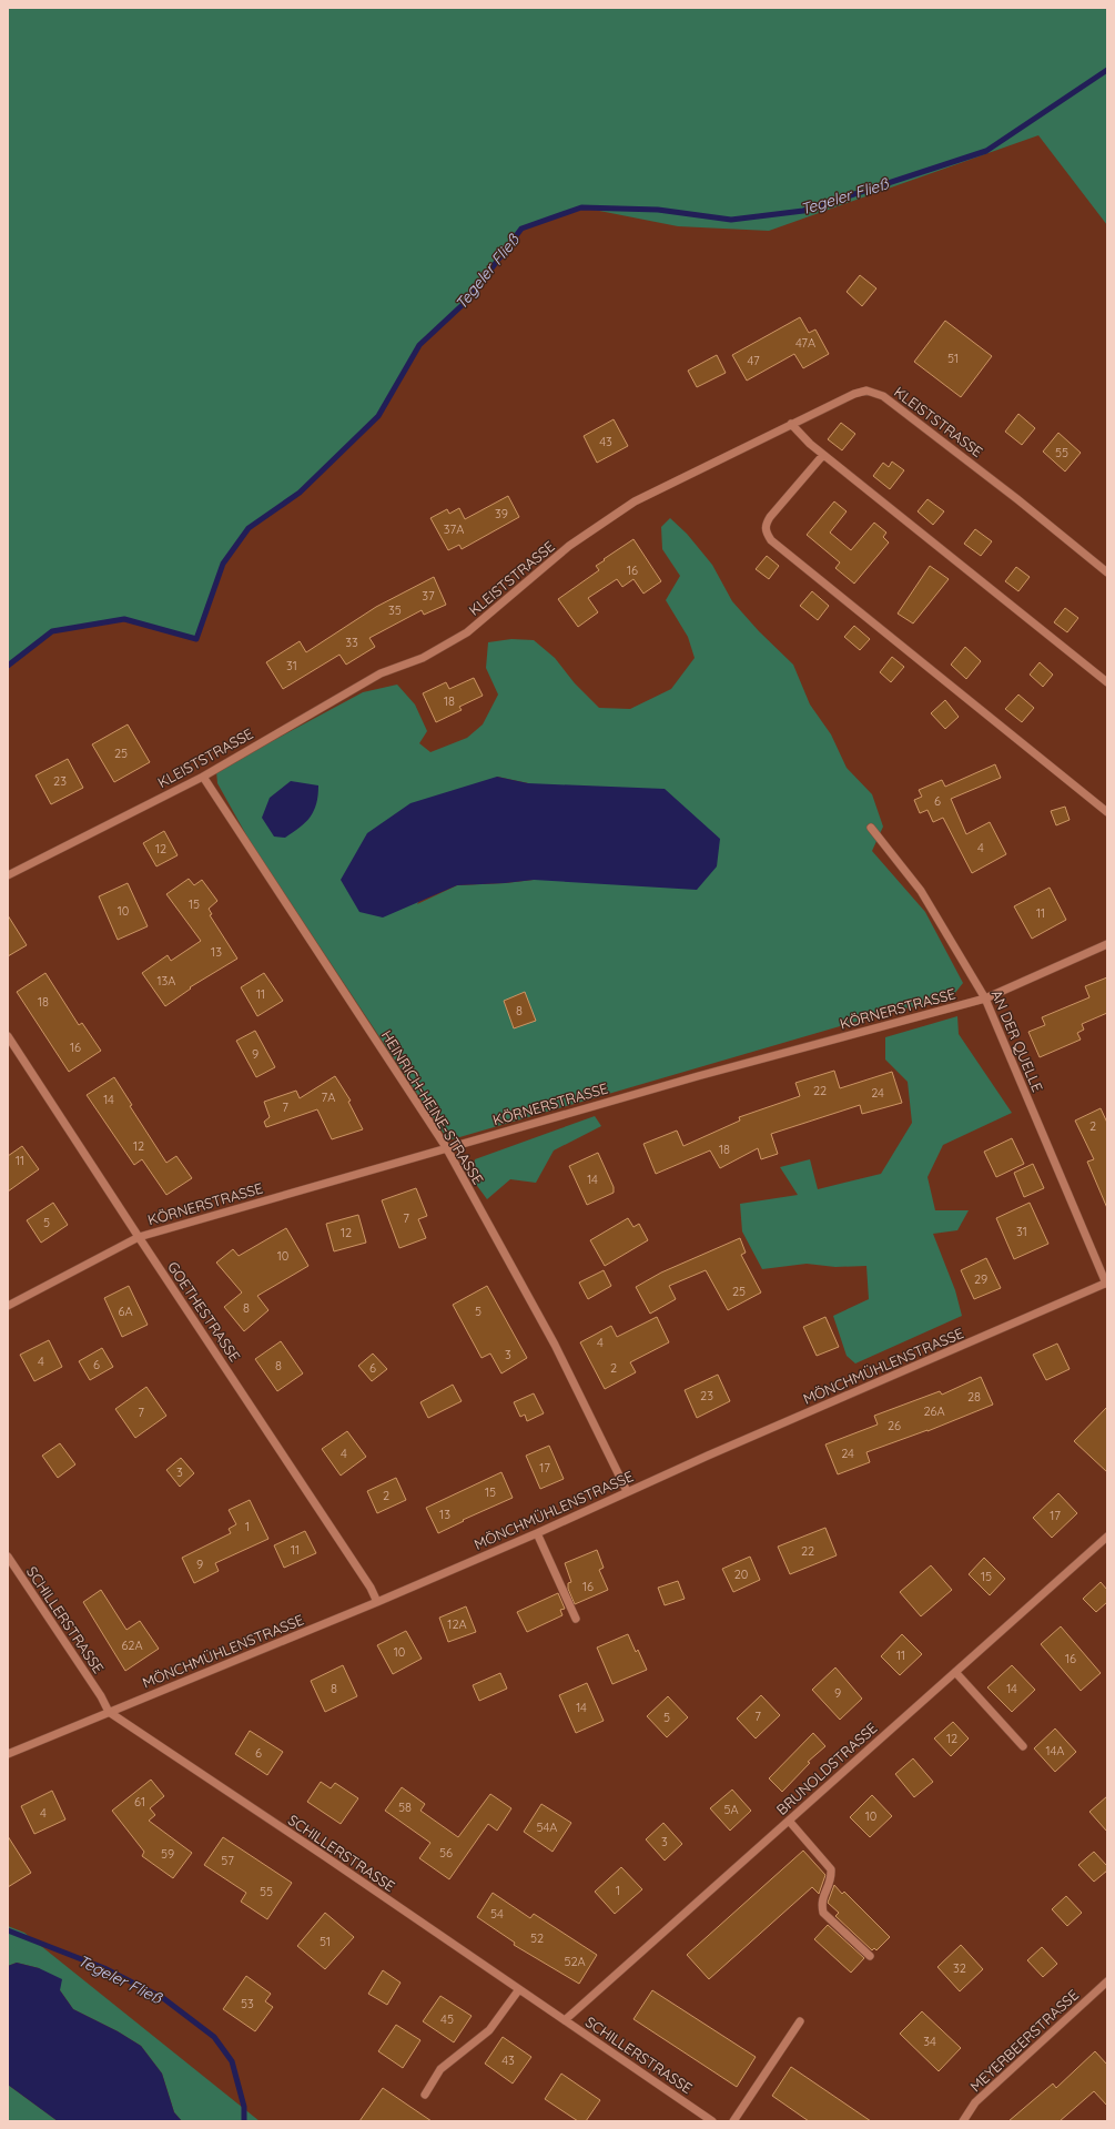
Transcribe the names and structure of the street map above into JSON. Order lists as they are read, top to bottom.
{
  "streets": {
    "street": [
      "KLEISTSTRASSE",
      "KÖRNERSTRASSE",
      "AN DER QUELLE",
      "HEINRICH-HEINE-STRASSE",
      "GOETHESTRASSE",
      "MÖNCHMÜHLENSTRASSE",
      "SCHILLERSTRASSE",
      "BRUNOLDSTRASSE",
      "MEYERBEERSTRASSE"
    ]
  },
  "crossings": [
    ["KLEISTSTRASSE", "HEINRICH-HEINE-STRASSE"],
    ["KÖRNERSTRASSE", "AN DER QUELLE"],
    ["KÖRNERSTRASSE", "HEINRICH-HEINE-STRASSE"],
    ["KÖRNERSTRASSE", "GOETHESTRASSE"],
    ["AN DER QUELLE", "MÖNCHMÜHLENSTRASSE"],
    ["HEINRICH-HEINE-STRASSE", "MÖNCHMÜHLENSTRASSE"],
    ["GOETHESTRASSE", "MÖNCHMÜHLENSTRASSE"],
    ["MÖNCHMÜHLENSTRASSE", "SCHILLERSTRASSE"],
    ["SCHILLERSTRASSE", "BRUNOLDSTRASSE"]
  ],
  "water": ["Tegeler Fließ"],
  "house_numbers": [
    "47A",
    "51",
    "47",
    "43",
    "55",
    "39",
    "37A",
    "16",
    "37",
    "35",
    "33",
    "31",
    "18",
    "25",
    "23",
    "6",
    "4",
    "12",
    "15",
    "10",
    "11",
    "13",
    "13A",
    "11",
    "18",
    "8",
    "16",
    "9",
    "22",
    "24",
    "7A",
    "14",
    "7",
    "2",
    "12",
    "18",
    "11",
    "14",
    "7",
    "5",
    "31",
    "12",
    "10",
    "29",
    "25",
    "8",
    "6A",
    "5",
    "4",
    "3",
    "4",
    "6",
    "8",
    "6",
    "2",
    "23",
    "28",
    "26A",
    "7",
    "26",
    "4",
    "24",
    "17",
    "3",
    "15",
    "2",
    "13",
    "17",
    "1",
    "11",
    "22",
    "9",
    "20",
    "15",
    "16",
    "12A",
    "62A",
    "10",
    "11",
    "16",
    "8",
    "14",
    "9",
    "14",
    "7",
    "5",
    "12",
    "14A",
    "6",
    "61",
    "58",
    "5A",
    "4",
    "10",
    "54A",
    "3",
    "56",
    "59",
    "57",
    "1",
    "55",
    "54",
    "52",
    "51",
    "52A",
    "32",
    "53",
    "45",
    "34",
    "43"
  ]
}
